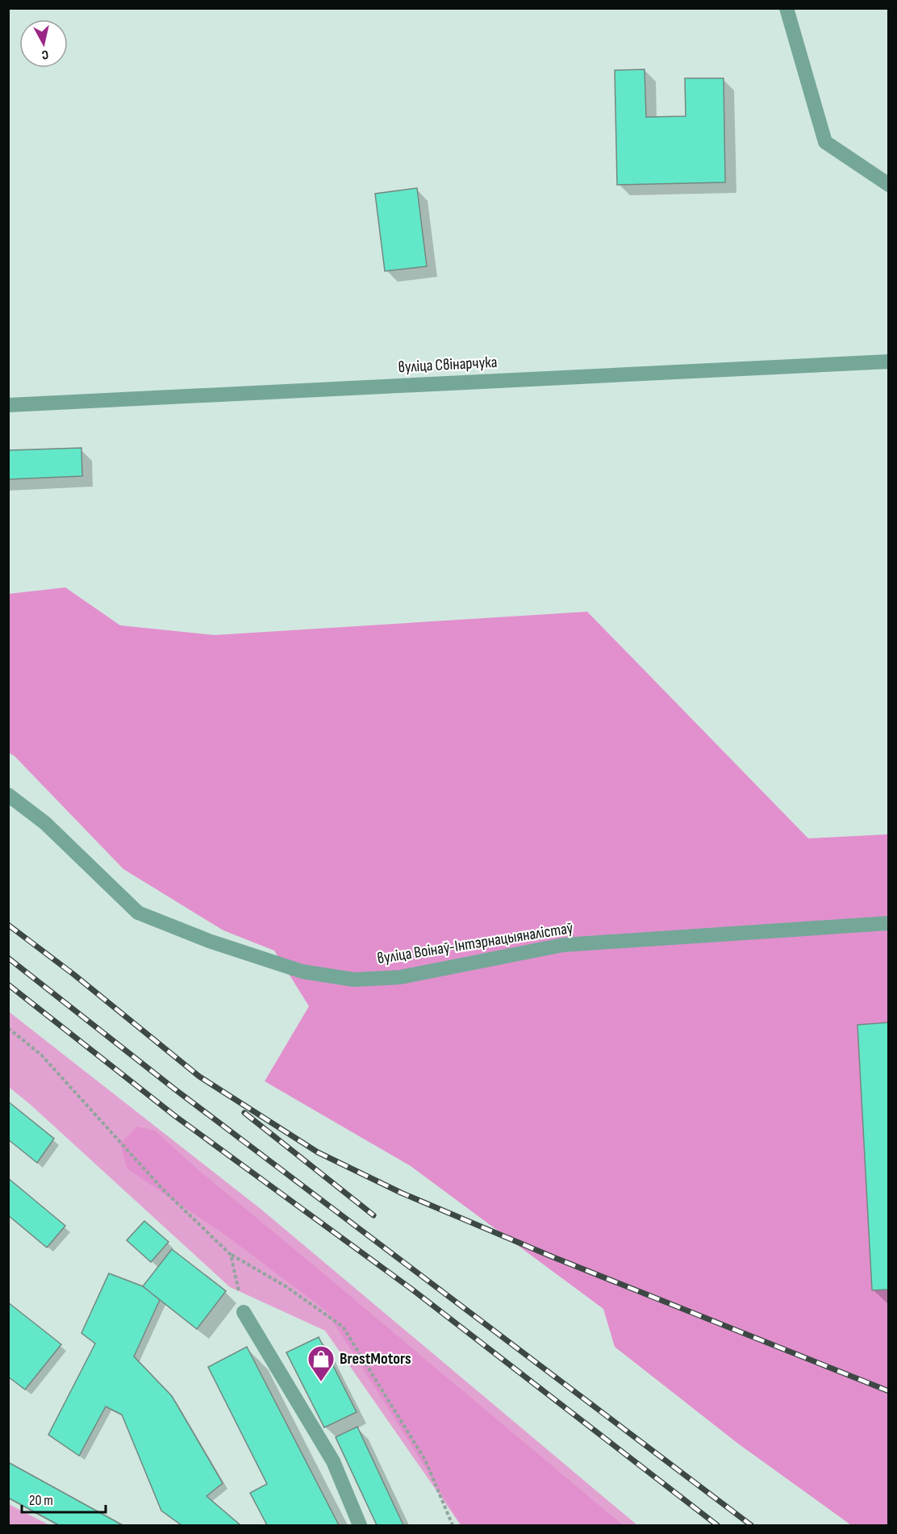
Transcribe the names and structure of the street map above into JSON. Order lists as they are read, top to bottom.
{
  "streets": {
    "street": ["вуліца Свінарчука", "вуліца Воінаў-Інтэрнацыяналістаў"]
  },
  "places": {
    "shop": ["BrestMotors"]
  },
  "scale_bar": "20 m",
  "north": "bottom"
}
